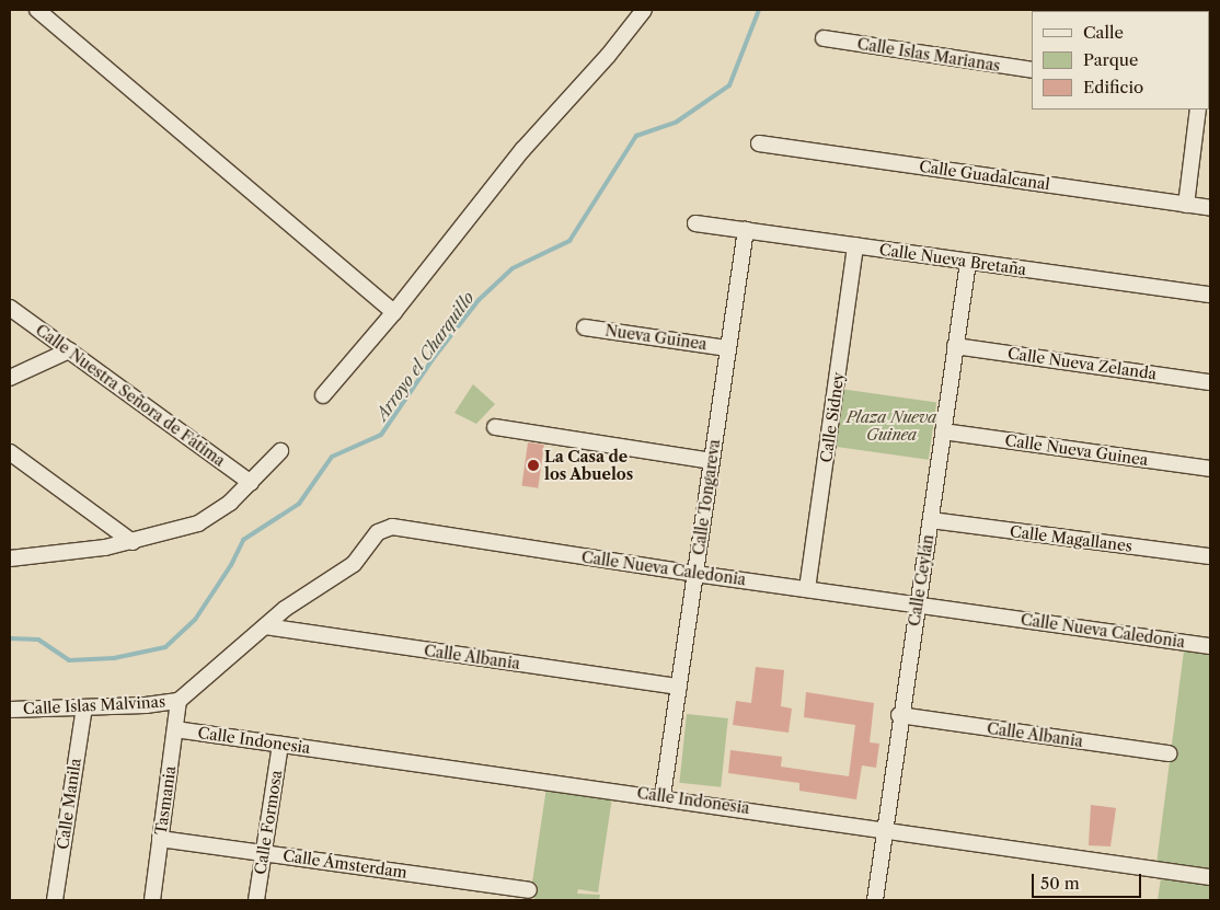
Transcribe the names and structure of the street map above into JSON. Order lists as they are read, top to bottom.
{
  "streets": {
    "street": [
      "Calle Islas Marianas",
      "Calle Guadalcanal",
      "Calle Nueva Bretaña",
      "Nueva Guinea",
      "Calle Nueva Zelanda",
      "Calle Nuestra Señora de Fátima",
      "Calle Sidney",
      "Calle Nueva Guinea",
      "Calle Tongareva",
      "Calle Magallanes",
      "Calle Nueva Caledonia",
      "Calle Ceylán",
      "Calle Albania",
      "Calle Islas Malvinas",
      "Calle Indonesia",
      "Tasmania",
      "Calle Manila",
      "Calle Formosa",
      "Calle Ámsterdam"
    ]
  },
  "crossings": [
    ["Calle Nueva Bretaña", "Calle Sidney"],
    ["Calle Nueva Bretaña", "Calle Tongareva"],
    ["Calle Nueva Bretaña", "Calle Ceylán"],
    ["Nueva Guinea", "Calle Tongareva"],
    ["Calle Nueva Zelanda", "Calle Ceylán"],
    ["Calle Sidney", "Calle Nueva Caledonia"],
    ["Calle Nueva Guinea", "Calle Ceylán"],
    ["Calle Tongareva", "Calle Nueva Caledonia"],
    ["Calle Tongareva", "Calle Albania"],
    ["Calle Tongareva", "Calle Indonesia"],
    ["Calle Magallanes", "Calle Ceylán"],
    ["Calle Nueva Caledonia", "Calle Ceylán"],
    ["Calle Nueva Caledonia", "Calle Albania"],
    ["Calle Nueva Caledonia", "Calle Islas Malvinas"],
    ["Calle Nueva Caledonia", "Tasmania"],
    ["Calle Ceylán", "Calle Albania"],
    ["Calle Ceylán", "Calle Indonesia"],
    ["Calle Islas Malvinas", "Tasmania"],
    ["Calle Islas Malvinas", "Calle Manila"],
    ["Calle Indonesia", "Tasmania"],
    ["Calle Indonesia", "Calle Formosa"],
    ["Tasmania", "Calle Ámsterdam"],
    ["Calle Formosa", "Calle Ámsterdam"]
  ],
  "water": ["Arroyo el Charquillo"],
  "parks": ["Plaza Nueva Guinea"],
  "places": ["La Casa de los Abuelos"],
  "legend": ["Calle", "Parque", "Edificio"],
  "scale_bar": "50 m"
}
